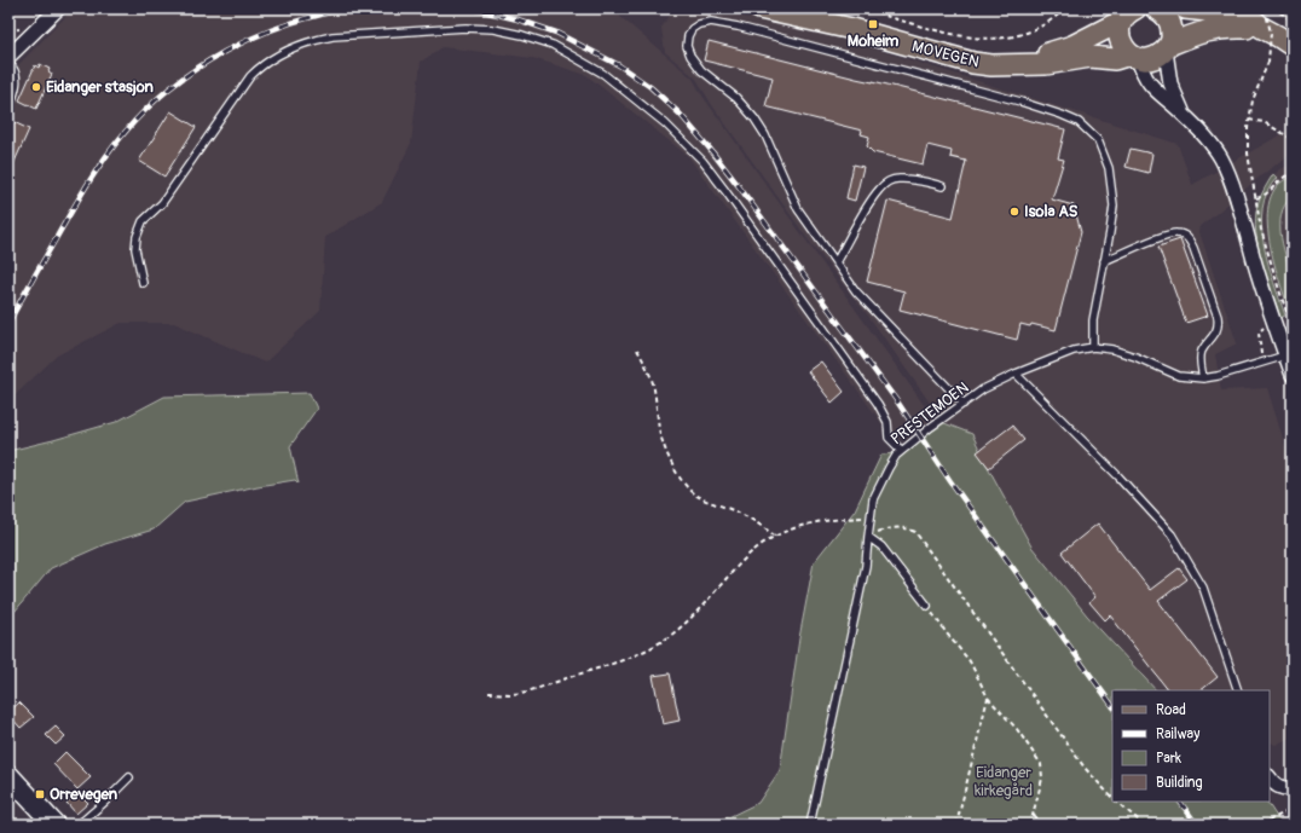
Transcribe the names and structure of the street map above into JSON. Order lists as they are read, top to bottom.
{
  "streets": {
    "main road": ["MOVEGEN"],
    "lane": ["PRESTEMOEN"]
  },
  "parks": ["Eidanger kirkegård"],
  "places": {
    "transit": ["Moheim", "Orrevegen"],
    "other": ["Eidanger stasjon", "Isola AS"]
  },
  "legend": [
    "Road",
    "Railway",
    "Park",
    "Building"
  ]
}
